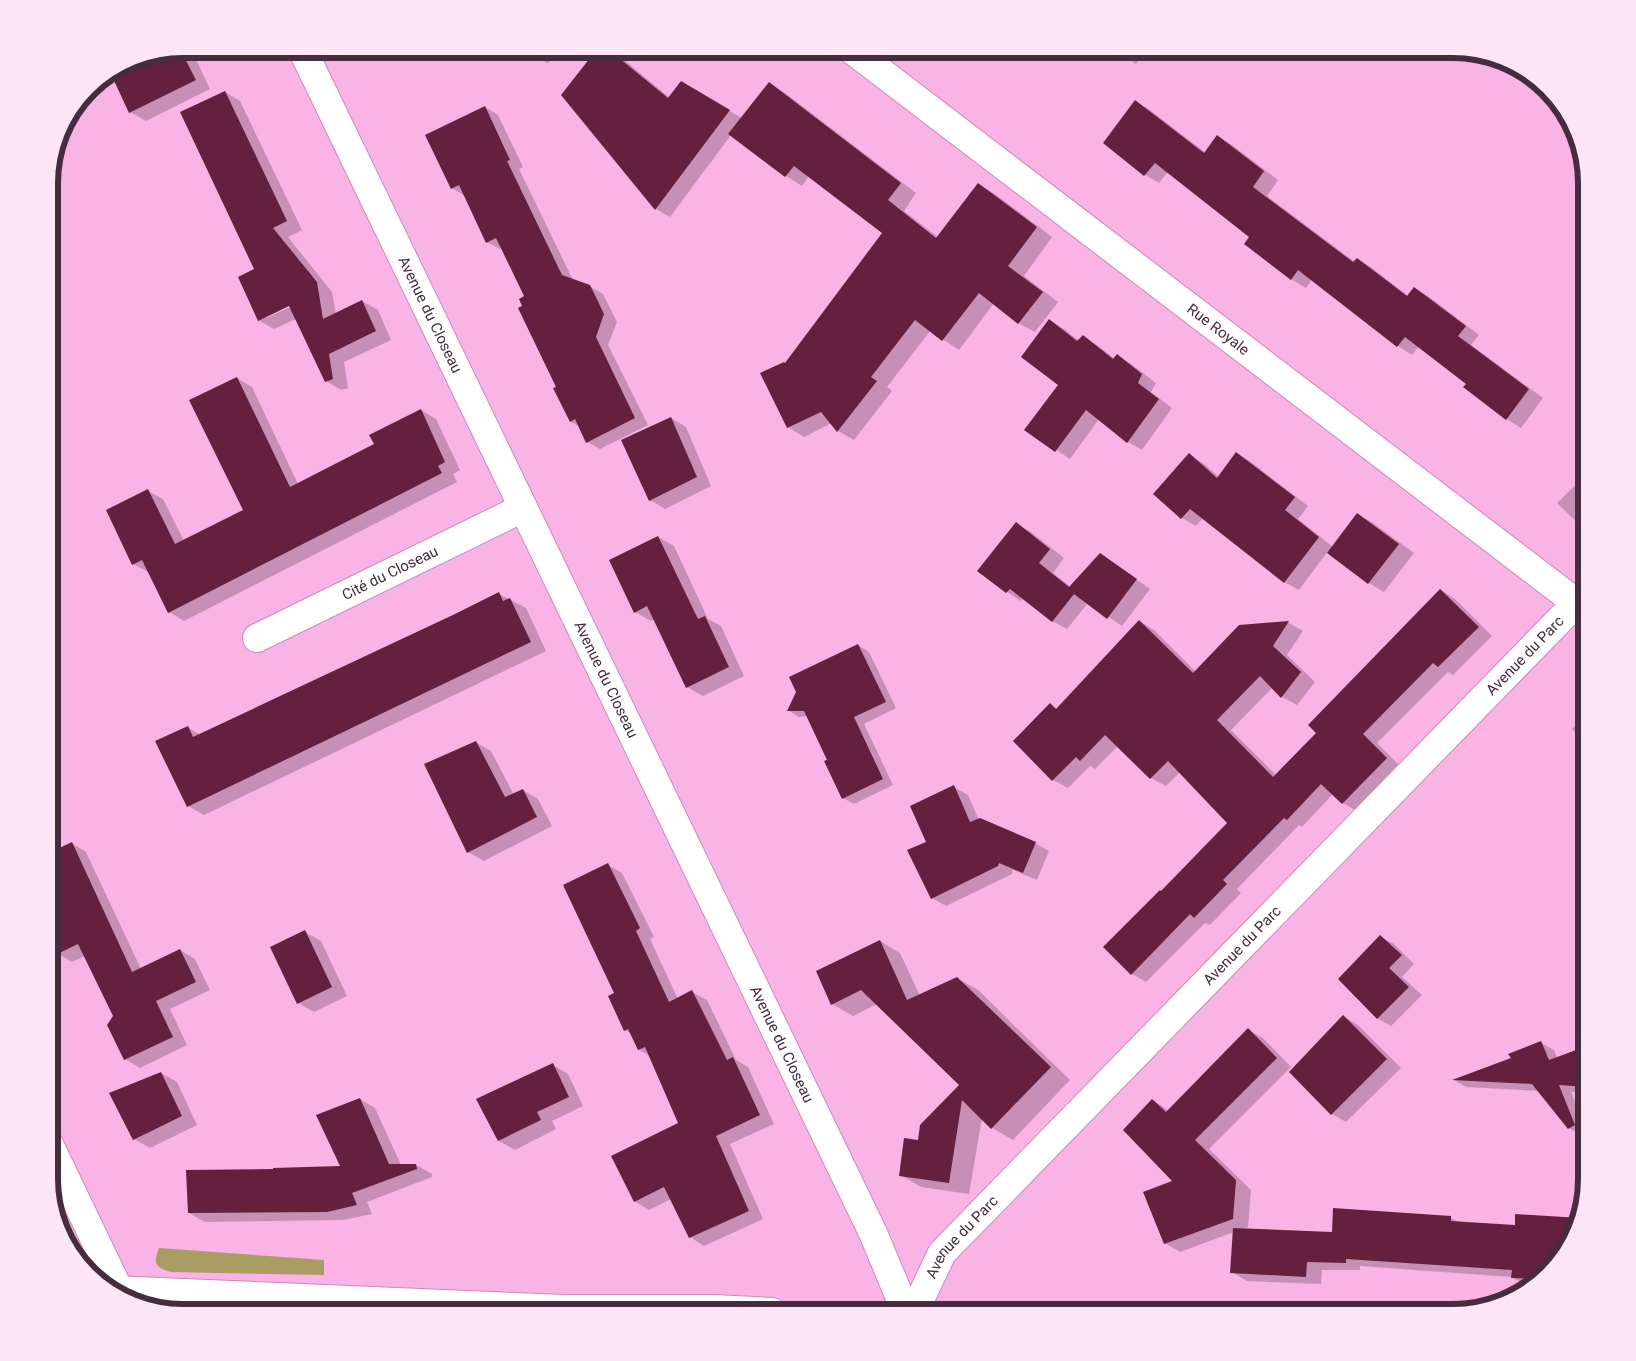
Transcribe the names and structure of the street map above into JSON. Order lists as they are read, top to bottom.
{
  "streets": {
    "street": [
      "Avenue du Closeau",
      "Rue Royale",
      "Cité du Closeau",
      "Avenue du Parc"
    ]
  },
  "crossings": [
    ["Avenue du Closeau", "Cité du Closeau"]
  ]
}
